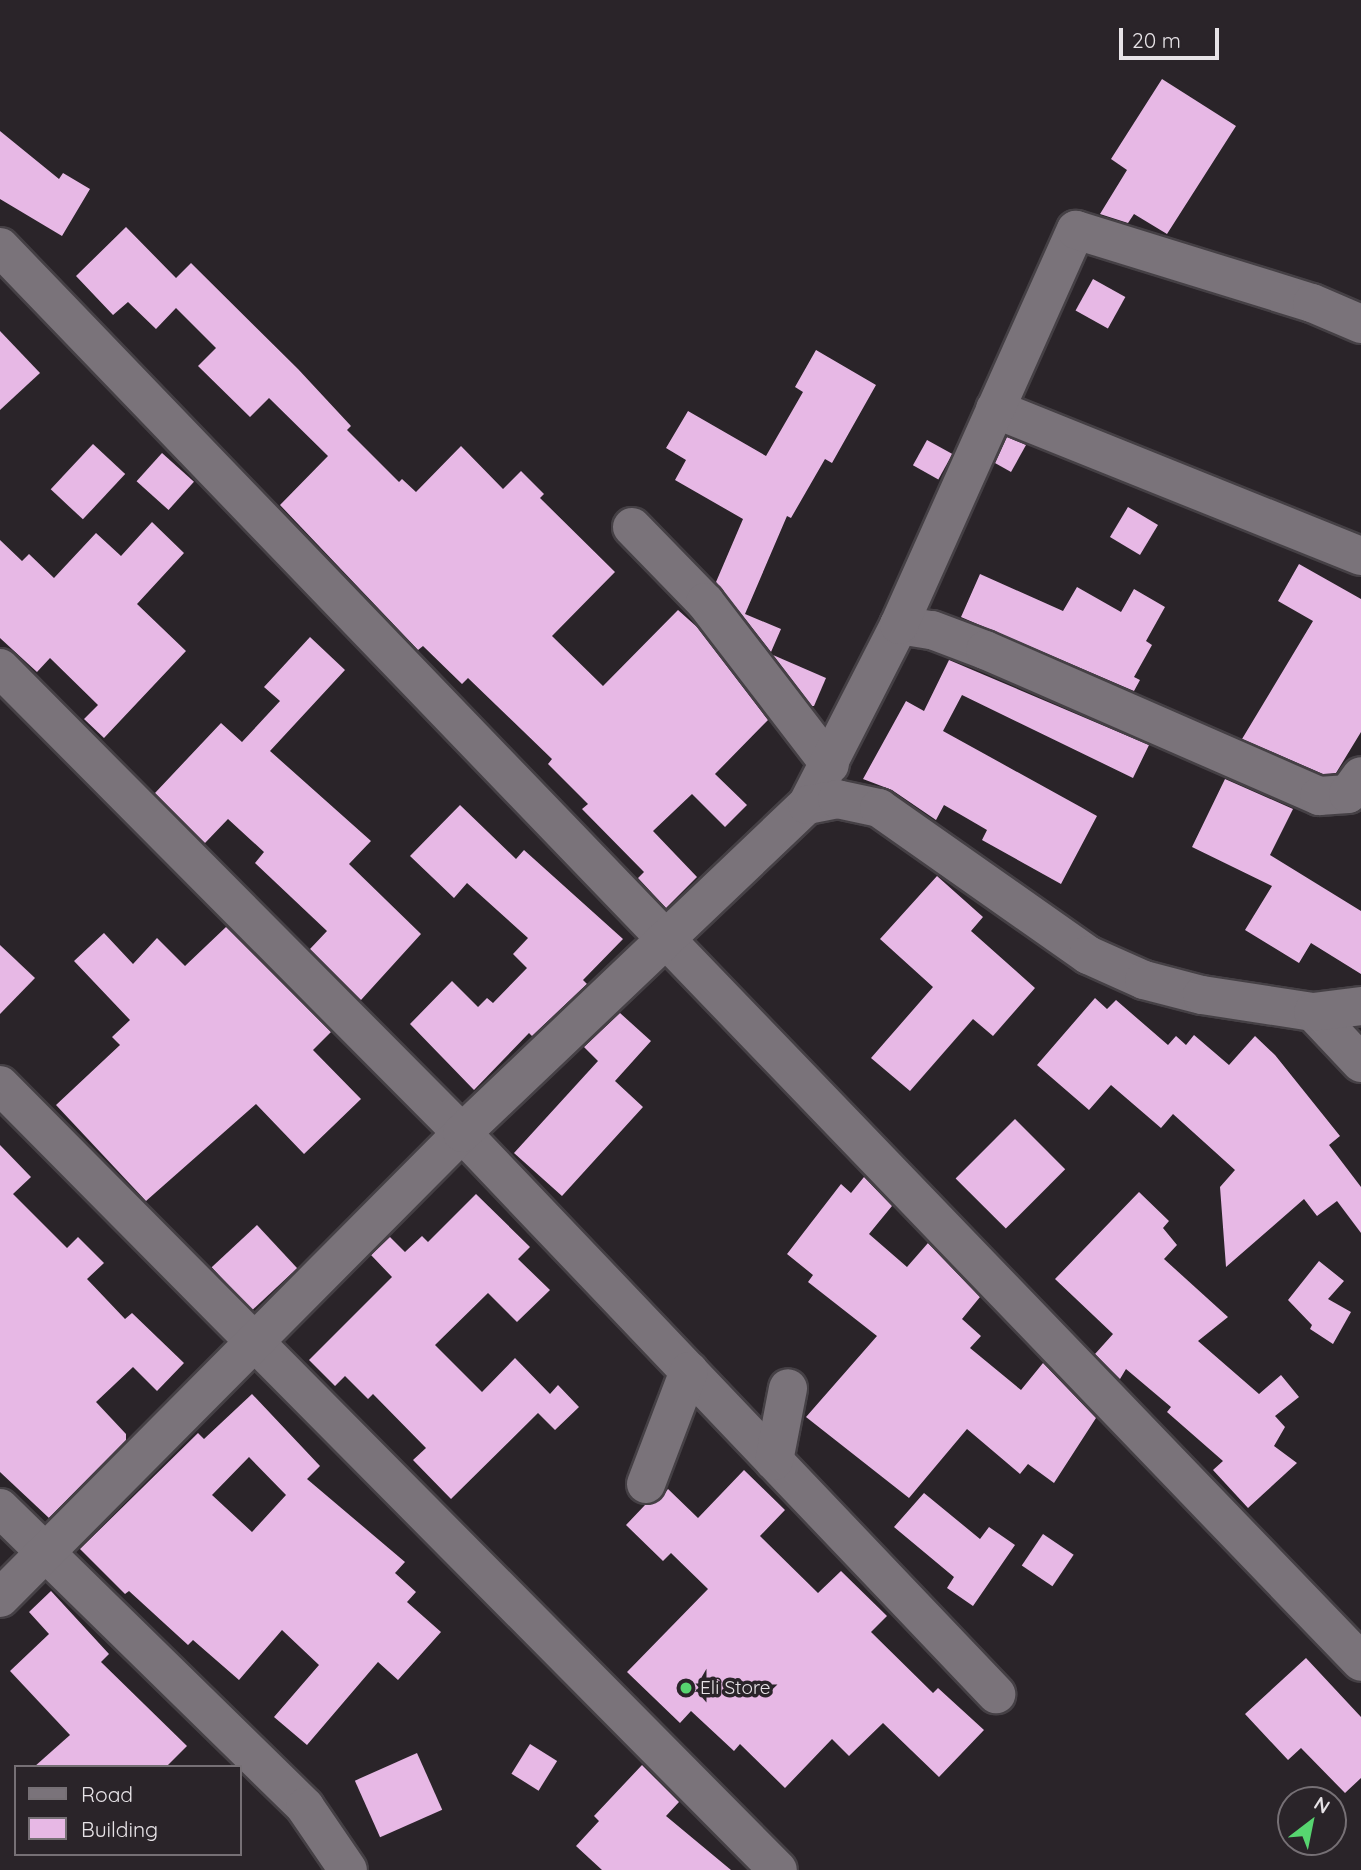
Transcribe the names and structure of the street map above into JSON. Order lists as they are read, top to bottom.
{
  "places": ["Eli Store"],
  "legend": ["Road", "Building"],
  "scale_bar": "20 m",
  "north": "top right"
}
